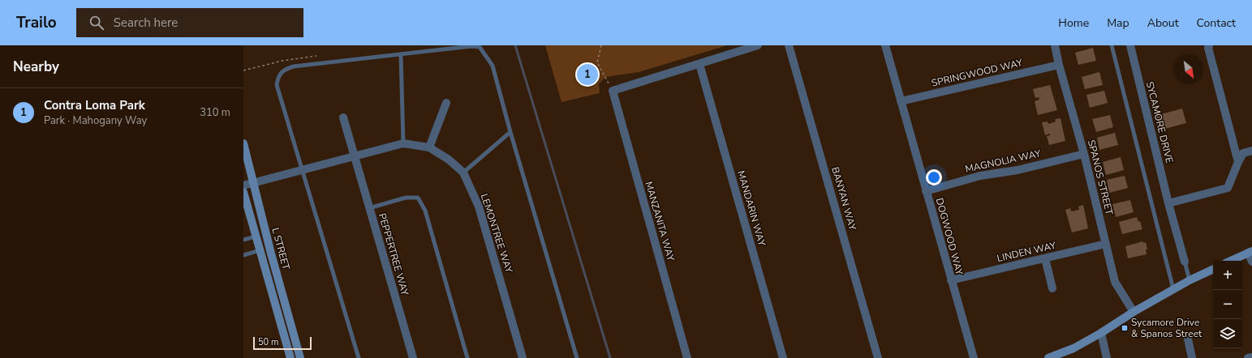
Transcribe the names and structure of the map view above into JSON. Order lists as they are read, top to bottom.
{
  "streets": {
    "main road": ["L STREET"],
    "street": [
      "SPRINGWOOD WAY",
      "SYCAMORE DRIVE",
      "MAGNOLIA WAY",
      "SPANOS STREET",
      "BANYAN WAY",
      "MANDARIN WAY",
      "MANZANITA WAY",
      "LEMONTREE WAY",
      "DOGWOOD WAY",
      "LINDEN WAY",
      "PEPPERTREE WAY"
    ]
  },
  "crossings": [
    ["SPRINGWOOD WAY", "SPANOS STREET"],
    ["SPRINGWOOD WAY", "DOGWOOD WAY"],
    ["MAGNOLIA WAY", "SPANOS STREET"],
    ["MAGNOLIA WAY", "DOGWOOD WAY"],
    ["SPANOS STREET", "LINDEN WAY"],
    ["LEMONTREE WAY", "L STREET"],
    ["LEMONTREE WAY", "PEPPERTREE WAY"],
    ["DOGWOOD WAY", "LINDEN WAY"]
  ],
  "places": {
    "transit": ["Sycamore Drive & Spanos Street"]
  },
  "scale_bar": "50 m",
  "north": "bottom right",
  "page": {
    "header": "Trailo",
    "search": "Search here",
    "nav": [
      "Home",
      "Map",
      "About",
      "Contact"
    ],
    "heading": "Nearby",
    "pins": "1",
    "list": [
      {
        "mark": "1",
        "name": "Contra Loma Park",
        "note": "Park · Mahogany Way",
        "value": "310 m"
      }
    ],
    "map_buttons": ["+", "−"],
    "scale": "50 m"
  }
}
